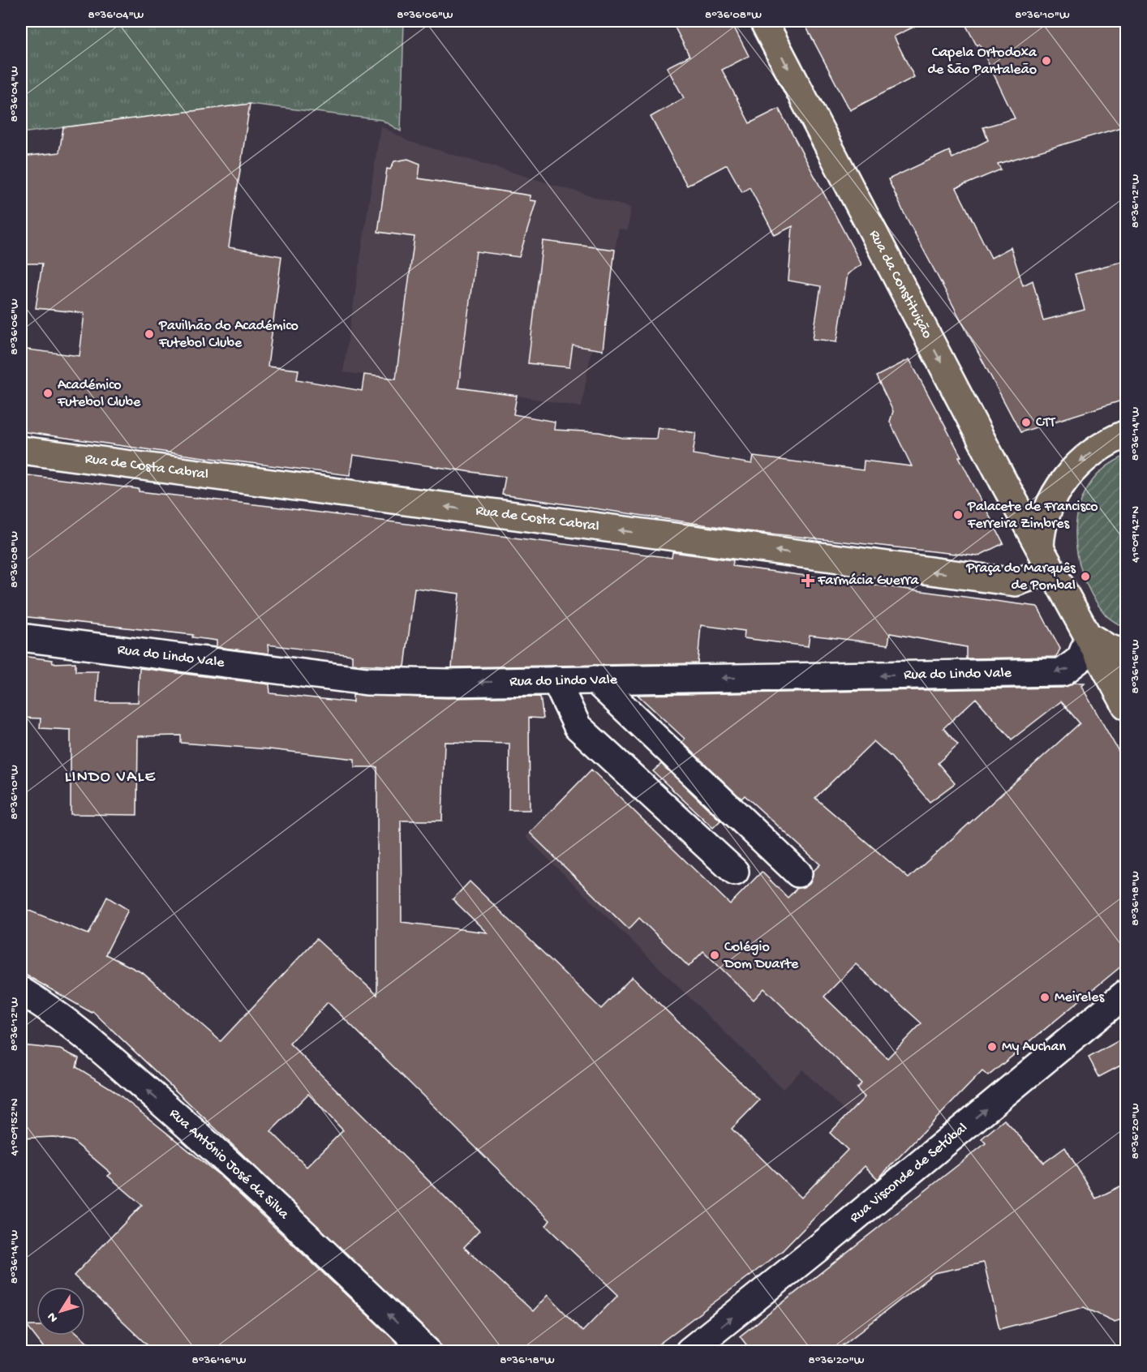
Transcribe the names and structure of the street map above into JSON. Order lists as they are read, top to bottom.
{
  "streets": {
    "main road": ["Rua da Constituição", "Rua de Costa Cabral"],
    "street": ["Rua do Lindo Vale", "Rua António José da Silva", "Rua Visconde de Setúbal"]
  },
  "crossings": [
    ["Rua da Constituição", "Rua de Costa Cabral"]
  ],
  "one_way": [
    "Rua da Constituição",
    "Rua de Costa Cabral",
    "Rua do Lindo Vale",
    "Rua António José da Silva",
    "Rua Visconde de Setúbal"
  ],
  "districts": ["LINDO VALE"],
  "places": {
    "other": [
      "Capela Ortodoxa de São Pantaleão",
      "Pavilhão do Académico Futebol Clube",
      "Académico Futebol Clube",
      "CTT",
      "Palacete de Francisco Ferreira Zimbres",
      "Praça do Marquês de Pombal",
      "Colégio Dom Duarte",
      "Meireles",
      "My Auchan"
    ],
    "health": ["Farmácia Guerra"]
  },
  "north": "bottom left",
  "coordinates": [
    "8°36'04\"W",
    "8°36'06\"W",
    "8°36'08\"W",
    "8°36'10\"W",
    "8°36'12\"W",
    "8°36'14\"W",
    "41°09'42\"N",
    "8°36'16\"W",
    "8°36'18\"W",
    "41°09'52\"N",
    "8°36'20\"W"
  ]
}
